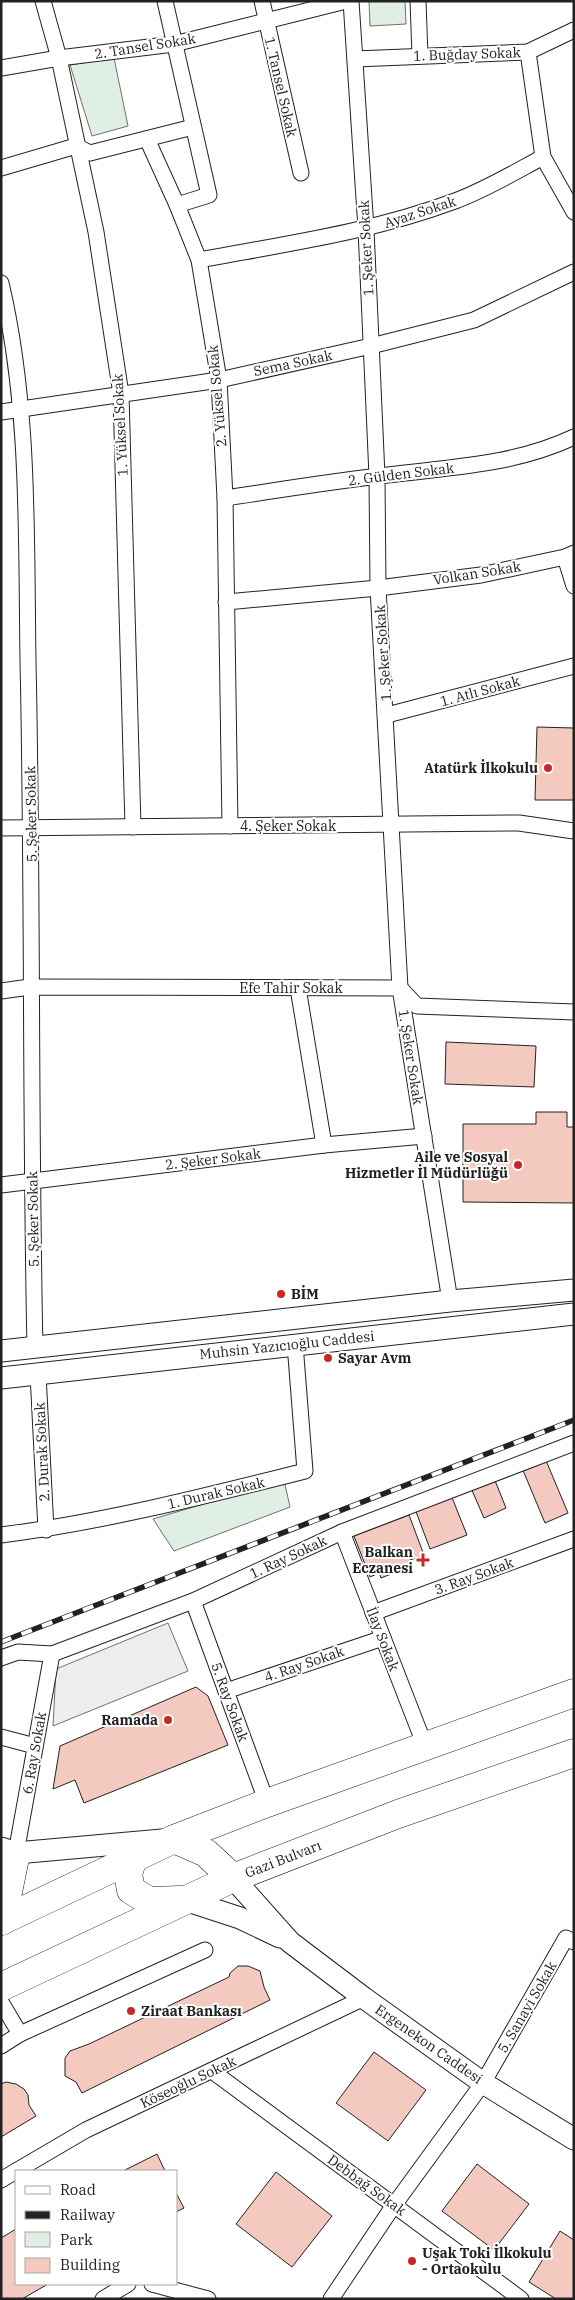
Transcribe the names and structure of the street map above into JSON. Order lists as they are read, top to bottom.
{
  "streets": {
    "highway": ["Gazi Bulvarı"],
    "street": [
      "2. Tansel Sokak",
      "1. Buğday Sokak",
      "1. Tansel Sokak",
      "Ayaz Sokak",
      "1. Şeker Sokak",
      "Sema Sokak",
      "2. Yüksel Sokak",
      "1. Yüksel Sokak",
      "2. Gülden Sokak",
      "Volkan Sokak",
      "1. Atlı Sokak",
      "5. Şeker Sokak",
      "4. Şeker Sokak",
      "Efe Tahir Sokak",
      "2. Şeker Sokak",
      "Muhsin Yazıcıoğlu Caddesi",
      "2. Durak Sokak",
      "1. Durak Sokak",
      "1. Ray Sokak",
      "3. Ray Sokak",
      "İlay Sokak",
      "4. Ray Sokak",
      "5. Ray Sokak",
      "6. Ray Sokak",
      "5. Sanayi Sokak",
      "Ergenekon Caddesi",
      "Köseoğlu Sokak",
      "Debbağ Sokak"
    ]
  },
  "crossings": [
    ["2. Tansel Sokak", "1. Tansel Sokak"],
    ["2. Tansel Sokak", "1. Yüksel Sokak"],
    ["1. Buğday Sokak", "1. Şeker Sokak"],
    ["Ayaz Sokak", "1. Şeker Sokak"],
    ["Ayaz Sokak", "2. Yüksel Sokak"],
    ["1. Şeker Sokak", "Sema Sokak"],
    ["1. Şeker Sokak", "2. Gülden Sokak"],
    ["1. Şeker Sokak", "Volkan Sokak"],
    ["1. Şeker Sokak", "1. Atlı Sokak"],
    ["1. Şeker Sokak", "4. Şeker Sokak"],
    ["1. Şeker Sokak", "Efe Tahir Sokak"],
    ["1. Şeker Sokak", "2. Şeker Sokak"],
    ["1. Şeker Sokak", "Muhsin Yazıcıoğlu Caddesi"],
    ["Sema Sokak", "2. Yüksel Sokak"],
    ["Sema Sokak", "1. Yüksel Sokak"],
    ["Sema Sokak", "5. Şeker Sokak"],
    ["2. Yüksel Sokak", "2. Gülden Sokak"],
    ["2. Yüksel Sokak", "Volkan Sokak"],
    ["2. Yüksel Sokak", "4. Şeker Sokak"],
    ["1. Yüksel Sokak", "4. Şeker Sokak"],
    ["5. Şeker Sokak", "4. Şeker Sokak"],
    ["5. Şeker Sokak", "Efe Tahir Sokak"],
    ["5. Şeker Sokak", "2. Şeker Sokak"],
    ["5. Şeker Sokak", "Muhsin Yazıcıoğlu Caddesi"],
    ["Muhsin Yazıcıoğlu Caddesi", "2. Durak Sokak"],
    ["Muhsin Yazıcıoğlu Caddesi", "1. Durak Sokak"],
    ["2. Durak Sokak", "1. Durak Sokak"],
    ["1. Ray Sokak", "İlay Sokak"],
    ["1. Ray Sokak", "5. Ray Sokak"],
    ["1. Ray Sokak", "6. Ray Sokak"],
    ["3. Ray Sokak", "İlay Sokak"],
    ["İlay Sokak", "4. Ray Sokak"],
    ["4. Ray Sokak", "5. Ray Sokak"],
    ["5. Sanayi Sokak", "Ergenekon Caddesi"],
    ["Ergenekon Caddesi", "Köseoğlu Sokak"],
    ["Köseoğlu Sokak", "Debbağ Sokak"]
  ],
  "places": {
    "other": [
      "Atatürk İlkokulu",
      "Aile ve Sosyal Hizmetler İl Müdürlüğü",
      "BİM",
      "Sayar Avm",
      "Ramada",
      "Ziraat Bankası",
      "Uşak Toki İlkokulu - Ortaokulu"
    ],
    "health": ["Balkan Eczanesi"]
  },
  "legend": [
    "Road",
    "Railway",
    "Park",
    "Building"
  ]
}
